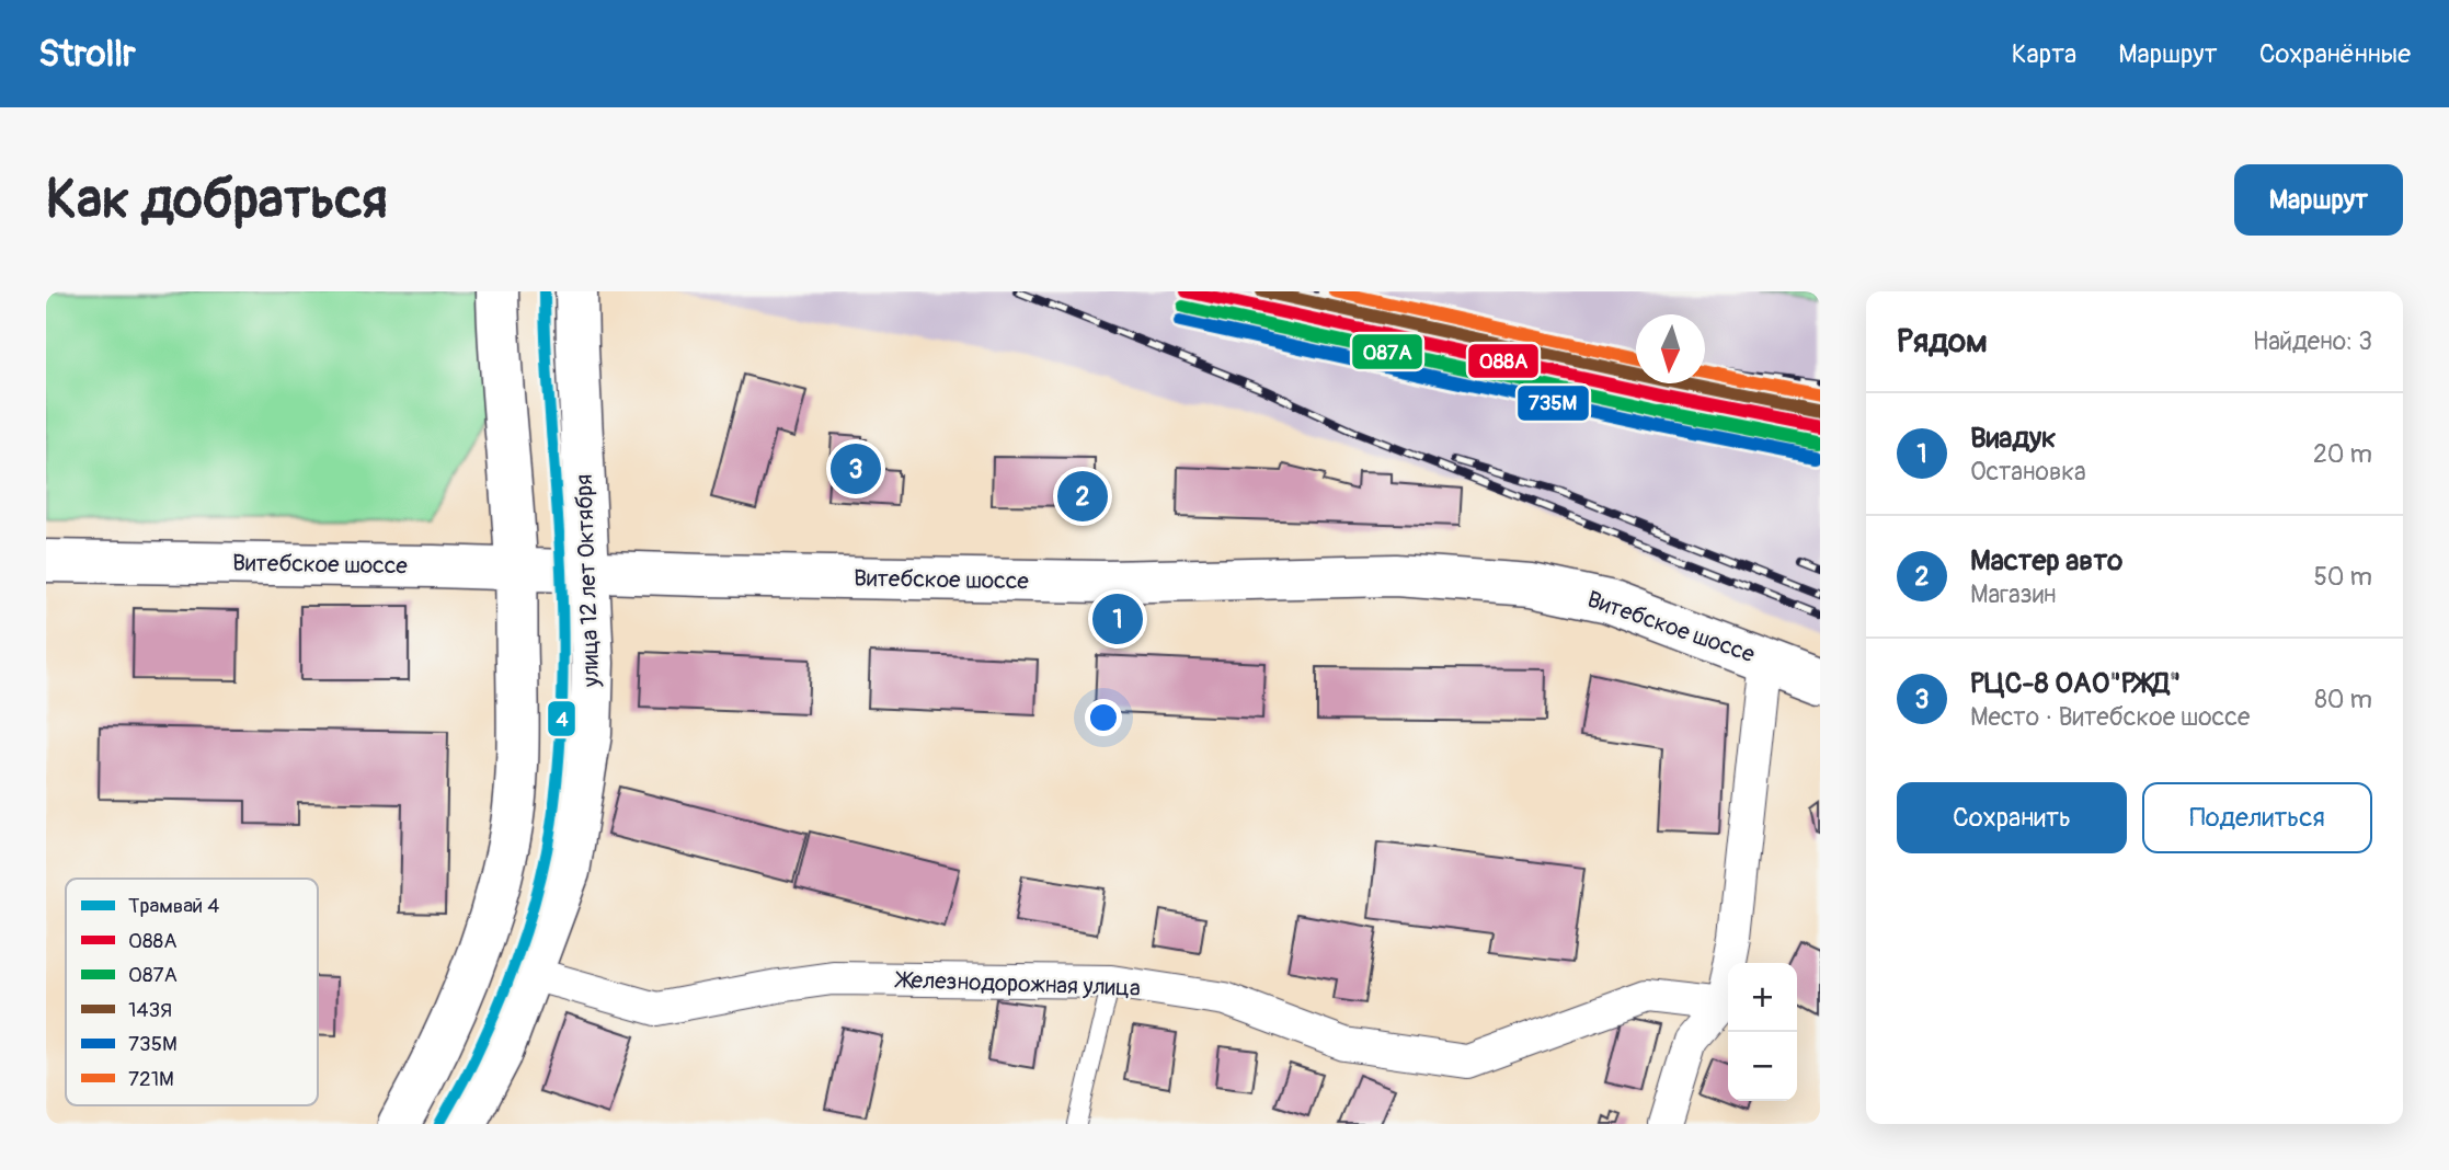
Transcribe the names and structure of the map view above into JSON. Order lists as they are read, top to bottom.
{
  "streets": {
    "main road": ["Витебское шоссе", "улица 12 лет Октября"],
    "street": ["Железнодорожная улица"]
  },
  "crossings": [
    ["Витебское шоссе", "улица 12 лет Октября"],
    ["улица 12 лет Октября", "Железнодорожная улица"]
  ],
  "lines": [
    "tram line 4",
    "transit line 088А",
    "transit line 143Я",
    "transit line 721М",
    "transit line 087А",
    "transit line 735М"
  ],
  "legend": [
    "Трамвай 4",
    "088А",
    "087А",
    "143Я",
    "735М",
    "721М"
  ],
  "north": "bottom",
  "page": {
    "header": "Strollr",
    "nav": ["Карта", "Маршрут", "Сохранённые"],
    "buttons": [
      "Маршрут",
      ["Сохранить", "Поделиться"]
    ],
    "title": "Как добраться",
    "heading": ["Рядом", "Найдено: 3"],
    "list": [
      {
        "mark": "1",
        "name": "Виадук",
        "note": "Остановка",
        "value": "20 m"
      },
      {
        "mark": "2",
        "name": "Мастер авто",
        "note": "Магазин",
        "value": "50 m"
      },
      {
        "mark": "3",
        "name": "РЦС-8 ОАО\"РЖД\"",
        "note": "Место · Витебское шоссе",
        "value": "80 m"
      }
    ],
    "pins": ["3", "2", "1"],
    "map_buttons": ["+", "−"]
  }
}
